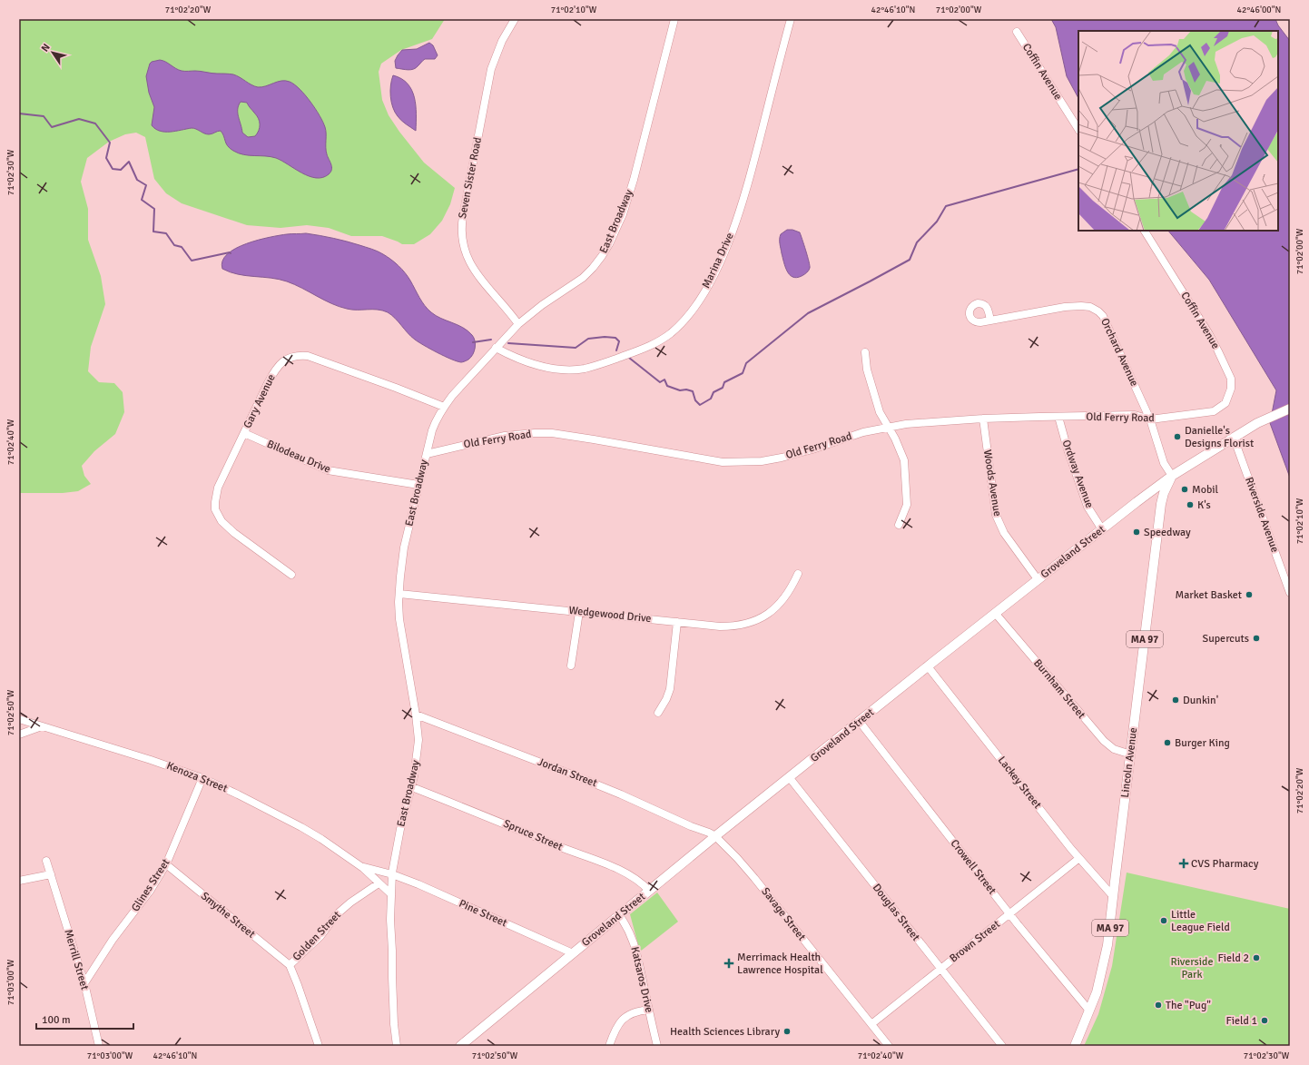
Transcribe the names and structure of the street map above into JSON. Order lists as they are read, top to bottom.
{
  "streets": {
    "main road": ["Groveland Street", "MA 97", "Lincoln Avenue"],
    "street": [
      "Coffin Avenue",
      "Seven Sister Road",
      "East Broadway",
      "Marina Drive",
      "Orchard Avenue",
      "Gary Avenue",
      "Old Ferry Road",
      "Bilodeau Drive",
      "Ordway Avenue",
      "Woods Avenue",
      "Riverside Avenue",
      "Wedgewood Drive",
      "Burnham Street",
      "Jordan Street",
      "Kenoza Street",
      "Lackey Street",
      "Spruce Street",
      "Crowell Street",
      "Glines Street",
      "Douglas Street",
      "Pine Street",
      "Savage Street",
      "Smythe Street",
      "Golden Street",
      "Brown Street",
      "Merrill Street",
      "Katsaros Drive"
    ]
  },
  "crossings": [
    ["Coffin Avenue", "Old Ferry Road"],
    ["Seven Sister Road", "East Broadway"],
    ["East Broadway", "Marina Drive"],
    ["East Broadway", "Gary Avenue"],
    ["East Broadway", "Old Ferry Road"],
    ["East Broadway", "Bilodeau Drive"],
    ["East Broadway", "Wedgewood Drive"],
    ["East Broadway", "Jordan Street"],
    ["East Broadway", "Kenoza Street"],
    ["East Broadway", "Spruce Street"],
    ["East Broadway", "Pine Street"],
    ["Orchard Avenue", "Old Ferry Road"],
    ["Orchard Avenue", "Groveland Street"],
    ["Orchard Avenue", "Lincoln Avenue"],
    ["Gary Avenue", "Bilodeau Drive"],
    ["Old Ferry Road", "Ordway Avenue"],
    ["Old Ferry Road", "Woods Avenue"],
    ["Ordway Avenue", "Groveland Street"],
    ["Woods Avenue", "Groveland Street"],
    ["Riverside Avenue", "Groveland Street"],
    ["Groveland Street", "Burnham Street"],
    ["Groveland Street", "Lincoln Avenue"],
    ["Groveland Street", "Jordan Street"],
    ["Groveland Street", "Lackey Street"],
    ["Groveland Street", "Spruce Street"],
    ["Groveland Street", "Crowell Street"],
    ["Groveland Street", "Douglas Street"],
    ["Groveland Street", "Pine Street"],
    ["Groveland Street", "Savage Street"],
    ["Groveland Street", "Katsaros Drive"],
    ["Burnham Street", "Lincoln Avenue"],
    ["Lincoln Avenue", "Lackey Street"],
    ["Lincoln Avenue", "Crowell Street"],
    ["Jordan Street", "Savage Street"],
    ["Kenoza Street", "Glines Street"],
    ["Kenoza Street", "Pine Street"],
    ["Kenoza Street", "Golden Street"],
    ["Lackey Street", "Brown Street"],
    ["Crowell Street", "Brown Street"],
    ["Glines Street", "Smythe Street"],
    ["Glines Street", "Merrill Street"],
    ["Douglas Street", "Brown Street"],
    ["Savage Street", "Brown Street"],
    ["Smythe Street", "Golden Street"]
  ],
  "parks": ["Riverside Park"],
  "places": {
    "other": [
      "Danielle's Designs Florist",
      "Mobil",
      "K's",
      "Speedway",
      "Market Basket",
      "Supercuts",
      "Dunkin'",
      "Burger King",
      "Little League Field",
      "Field 2",
      "The \"Pug\"",
      "Field 1",
      "Health Sciences Library"
    ],
    "health": ["CVS Pharmacy", "Merrimack Health Lawrence Hospital"]
  },
  "scale_bar": "100 m",
  "north": "top left",
  "coordinates": [
    "71°02'20\"W",
    "71°02'10\"W",
    "42°46'10\"N",
    "71°02'00\"W",
    "42°46'00\"N",
    "71°02'30\"W",
    "71°02'40\"W",
    "71°02'50\"W",
    "71°03'00\"W"
  ]
}
